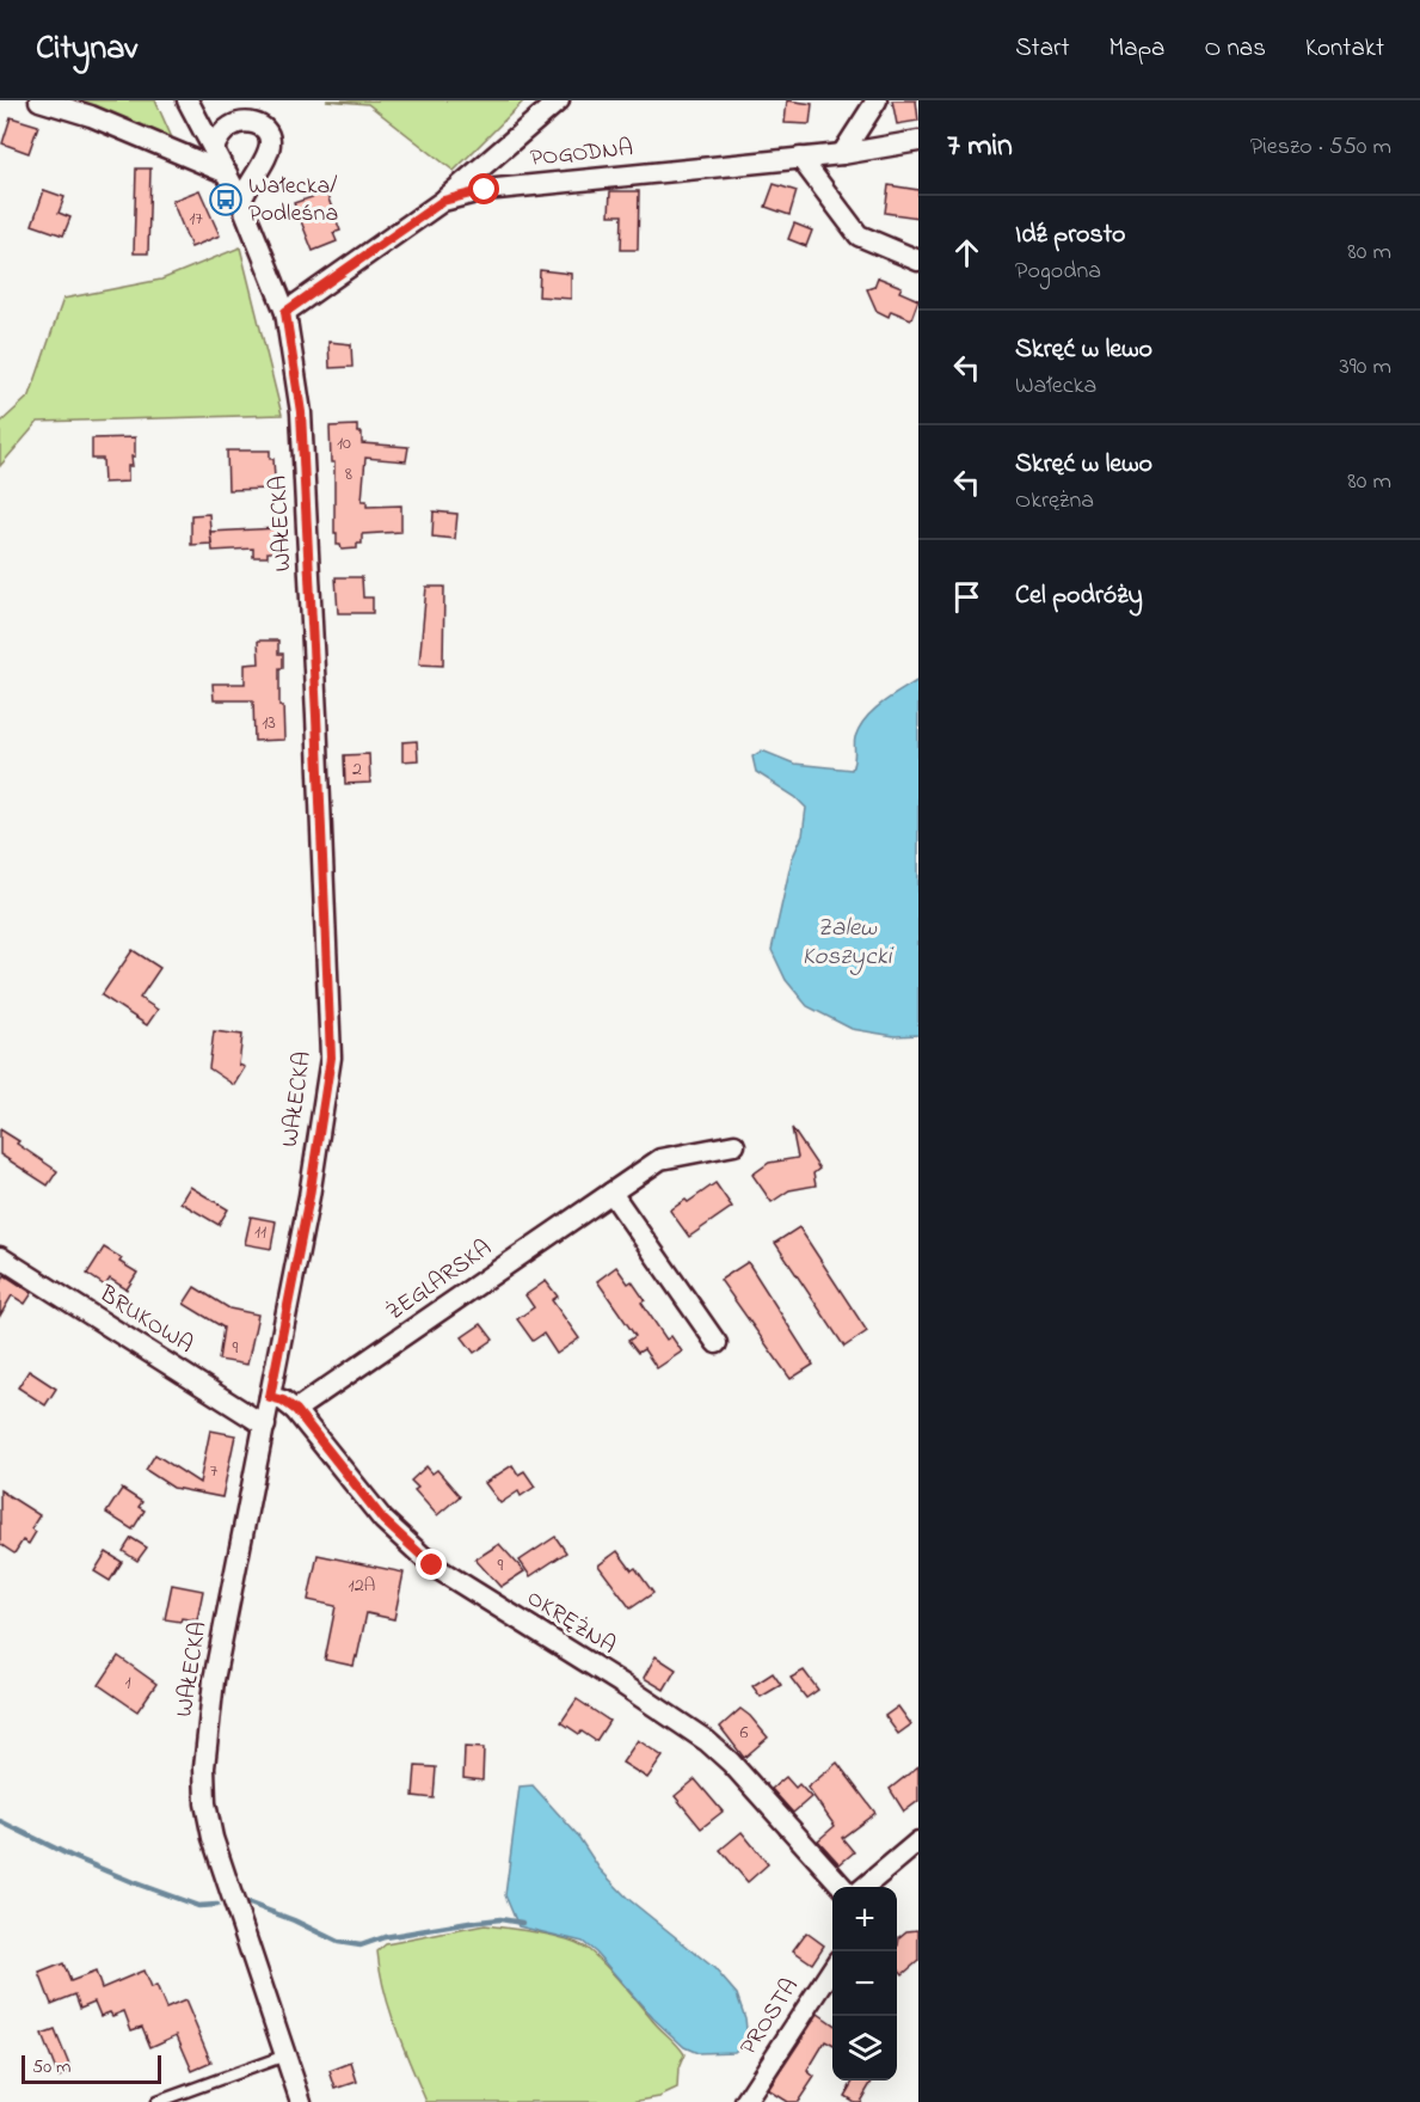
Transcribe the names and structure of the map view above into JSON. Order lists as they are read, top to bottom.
{
  "streets": {
    "street": [
      "POGODNA",
      "WAŁECKA",
      "ŻEGLARSKA",
      "BRUKOWA",
      "OKRĘŻNA",
      "PROSTA"
    ]
  },
  "crossings": [
    ["POGODNA", "WAŁECKA"],
    ["WAŁECKA", "BRUKOWA"],
    ["WAŁECKA", "OKRĘŻNA"],
    ["ŻEGLARSKA", "OKRĘŻNA"]
  ],
  "water": ["Zalew Koszycki"],
  "places": {
    "bus stop": ["Wałecka/ Podleśna"]
  },
  "house_numbers": [
    "17",
    "10",
    "8",
    "13",
    "2",
    "11",
    "9",
    "7",
    "9",
    "12A",
    "1",
    "6"
  ],
  "scale_bar": "50 m",
  "page": {
    "header": "Citynav",
    "nav": [
      "Start",
      "Mapa",
      "O nas",
      "Kontakt"
    ],
    "heading": ["7 min", "Pieszo · 550 m"],
    "list": [
      ["Idź prosto", "Pogodna", "80 m"],
      ["Skręć w lewo", "Wałecka", "390 m"],
      ["Skręć w lewo", "Okrężna", "80 m"],
      "Cel podróży"
    ],
    "map_buttons": ["+", "−"],
    "scale": "50 m"
  }
}
